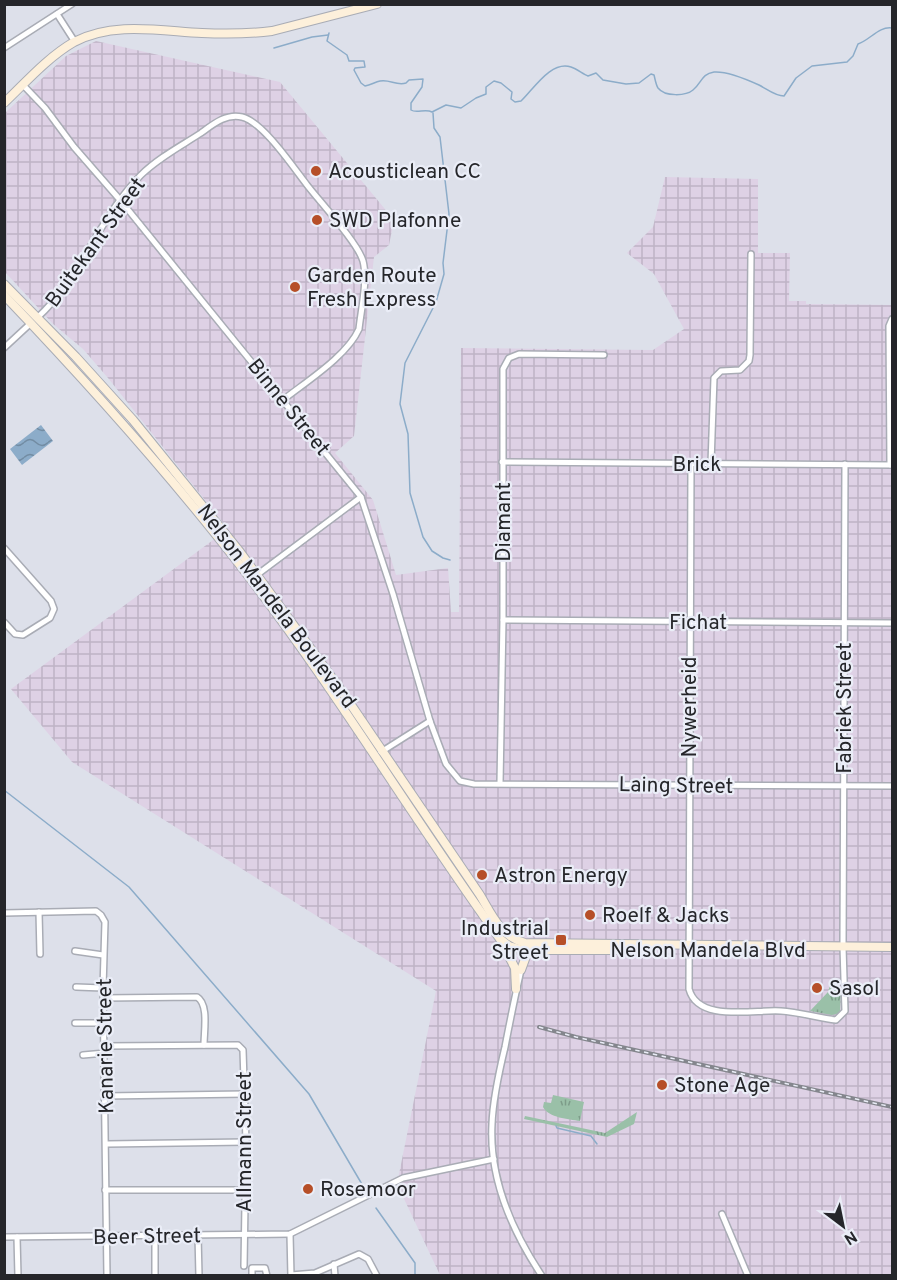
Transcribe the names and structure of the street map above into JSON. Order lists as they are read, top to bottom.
{
  "streets": {
    "street": [
      "Buitekant Street",
      "Binne Street",
      "Brick",
      "Diamant",
      "Nelson Mandela Boulevard",
      "Fichat",
      "Nywerheid",
      "Fabriek Street",
      "Laing Street",
      "Nelson Mandela Blvd",
      "Kanarie Street",
      "Allmann Street",
      "Beer Street"
    ]
  },
  "crossings": [
    ["Buitekant Street", "Binne Street"],
    ["Buitekant Street", "Nelson Mandela Boulevard"],
    ["Binne Street", "Laing Street"],
    ["Brick", "Diamant"],
    ["Brick", "Nywerheid"],
    ["Brick", "Fabriek Street"],
    ["Diamant", "Fichat"],
    ["Diamant", "Laing Street"],
    ["Nelson Mandela Boulevard", "Nelson Mandela Blvd"],
    ["Fichat", "Nywerheid"],
    ["Fichat", "Fabriek Street"],
    ["Nywerheid", "Fabriek Street"],
    ["Nywerheid", "Laing Street"],
    ["Nywerheid", "Nelson Mandela Blvd"],
    ["Fabriek Street", "Laing Street"],
    ["Fabriek Street", "Nelson Mandela Blvd"],
    ["Kanarie Street", "Beer Street"],
    ["Allmann Street", "Beer Street"]
  ],
  "places": {
    "other": [
      "Acousticlean CC",
      "SWD Plafonne",
      "Garden Route Fresh Express",
      "Astron Energy",
      "Roelf & Jacks",
      "Sasol",
      "Stone Age",
      "Rosemoor"
    ],
    "transit": ["Industrial Street"]
  },
  "north": "bottom right"
}
